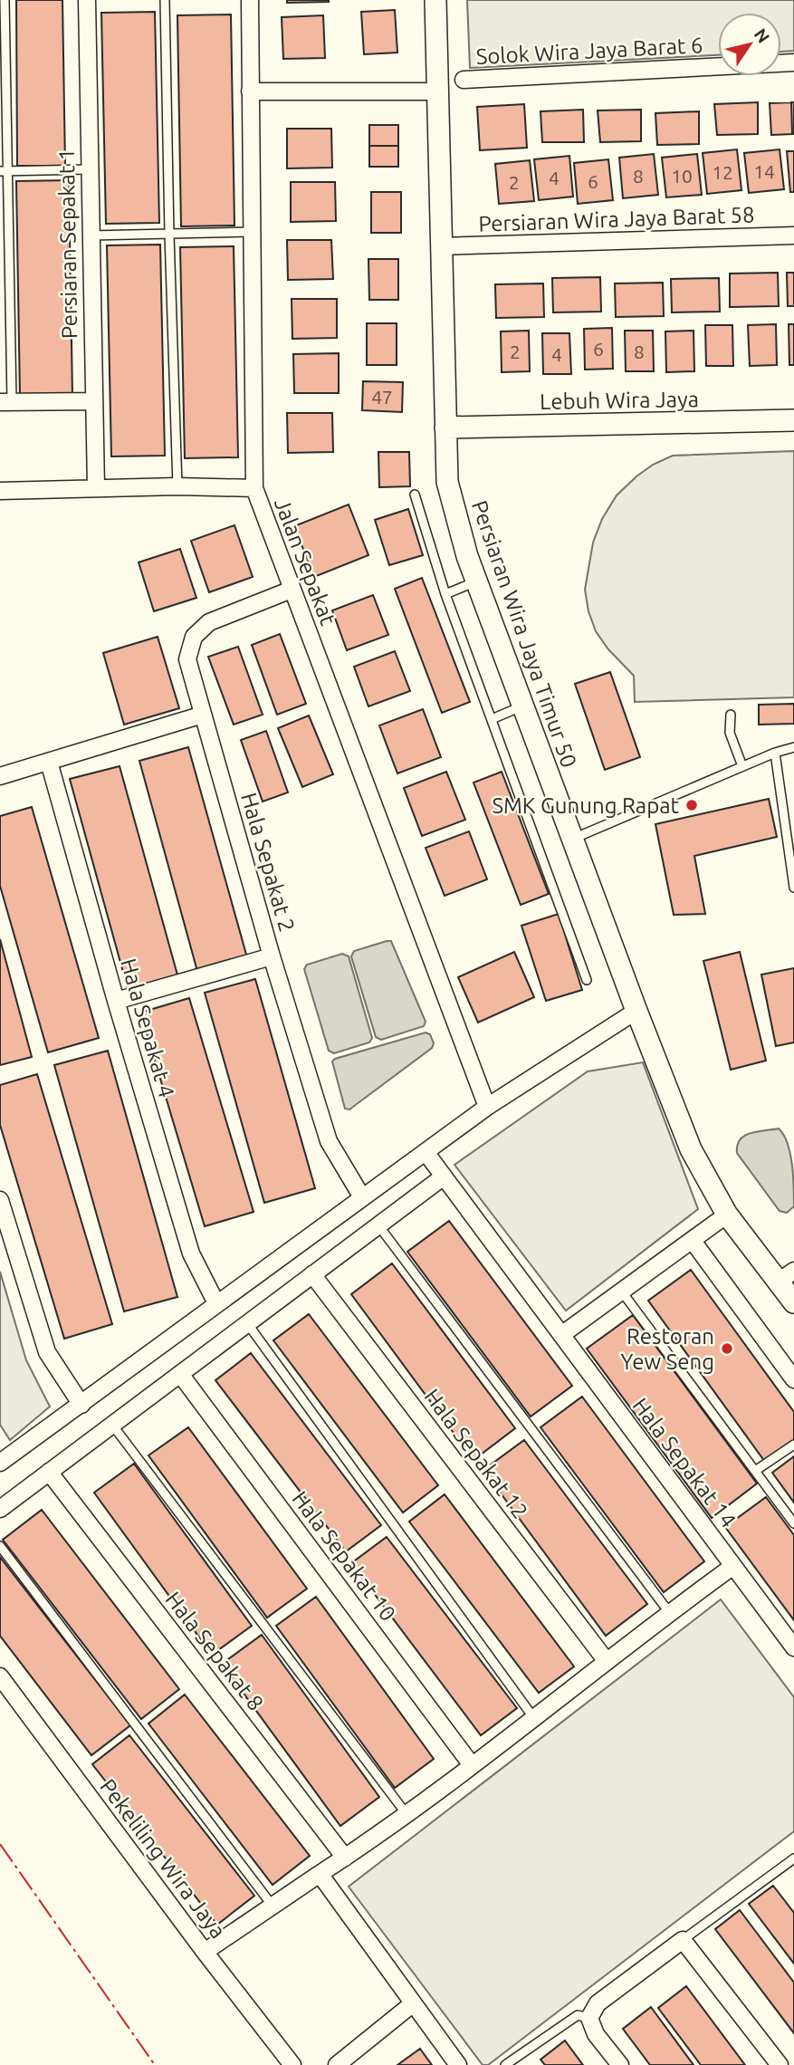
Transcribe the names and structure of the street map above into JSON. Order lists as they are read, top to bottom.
{
  "streets": {
    "street": [
      "Solok Wira Jaya Barat 6",
      "Persiaran Wira Jaya Barat 58",
      "Persiaran Sepakat 1",
      "Lebuh Wira Jaya",
      "Jalan Sepakat",
      "Persiaran Wira Jaya Timur 50",
      "Hala Sepakat 2",
      "Hala Sepakat 4",
      "Hala Sepakat 12",
      "Hala Sepakat 14",
      "Hala Sepakat 10",
      "Hala Sepakat 8",
      "Pekeliling Wira Jaya"
    ]
  },
  "crossings": [
    ["Persiaran Wira Jaya Barat 58", "Persiaran Wira Jaya Timur 50"],
    ["Lebuh Wira Jaya", "Persiaran Wira Jaya Timur 50"],
    ["Jalan Sepakat", "Hala Sepakat 2"]
  ],
  "places": ["SMK Gunung Rapat", "Restoran Yew Seng"],
  "house_numbers": [
    "14",
    "12",
    "8",
    "10",
    "4",
    "6",
    "2",
    "6",
    "2",
    "8",
    "4",
    "47"
  ],
  "north": "top right"
}
